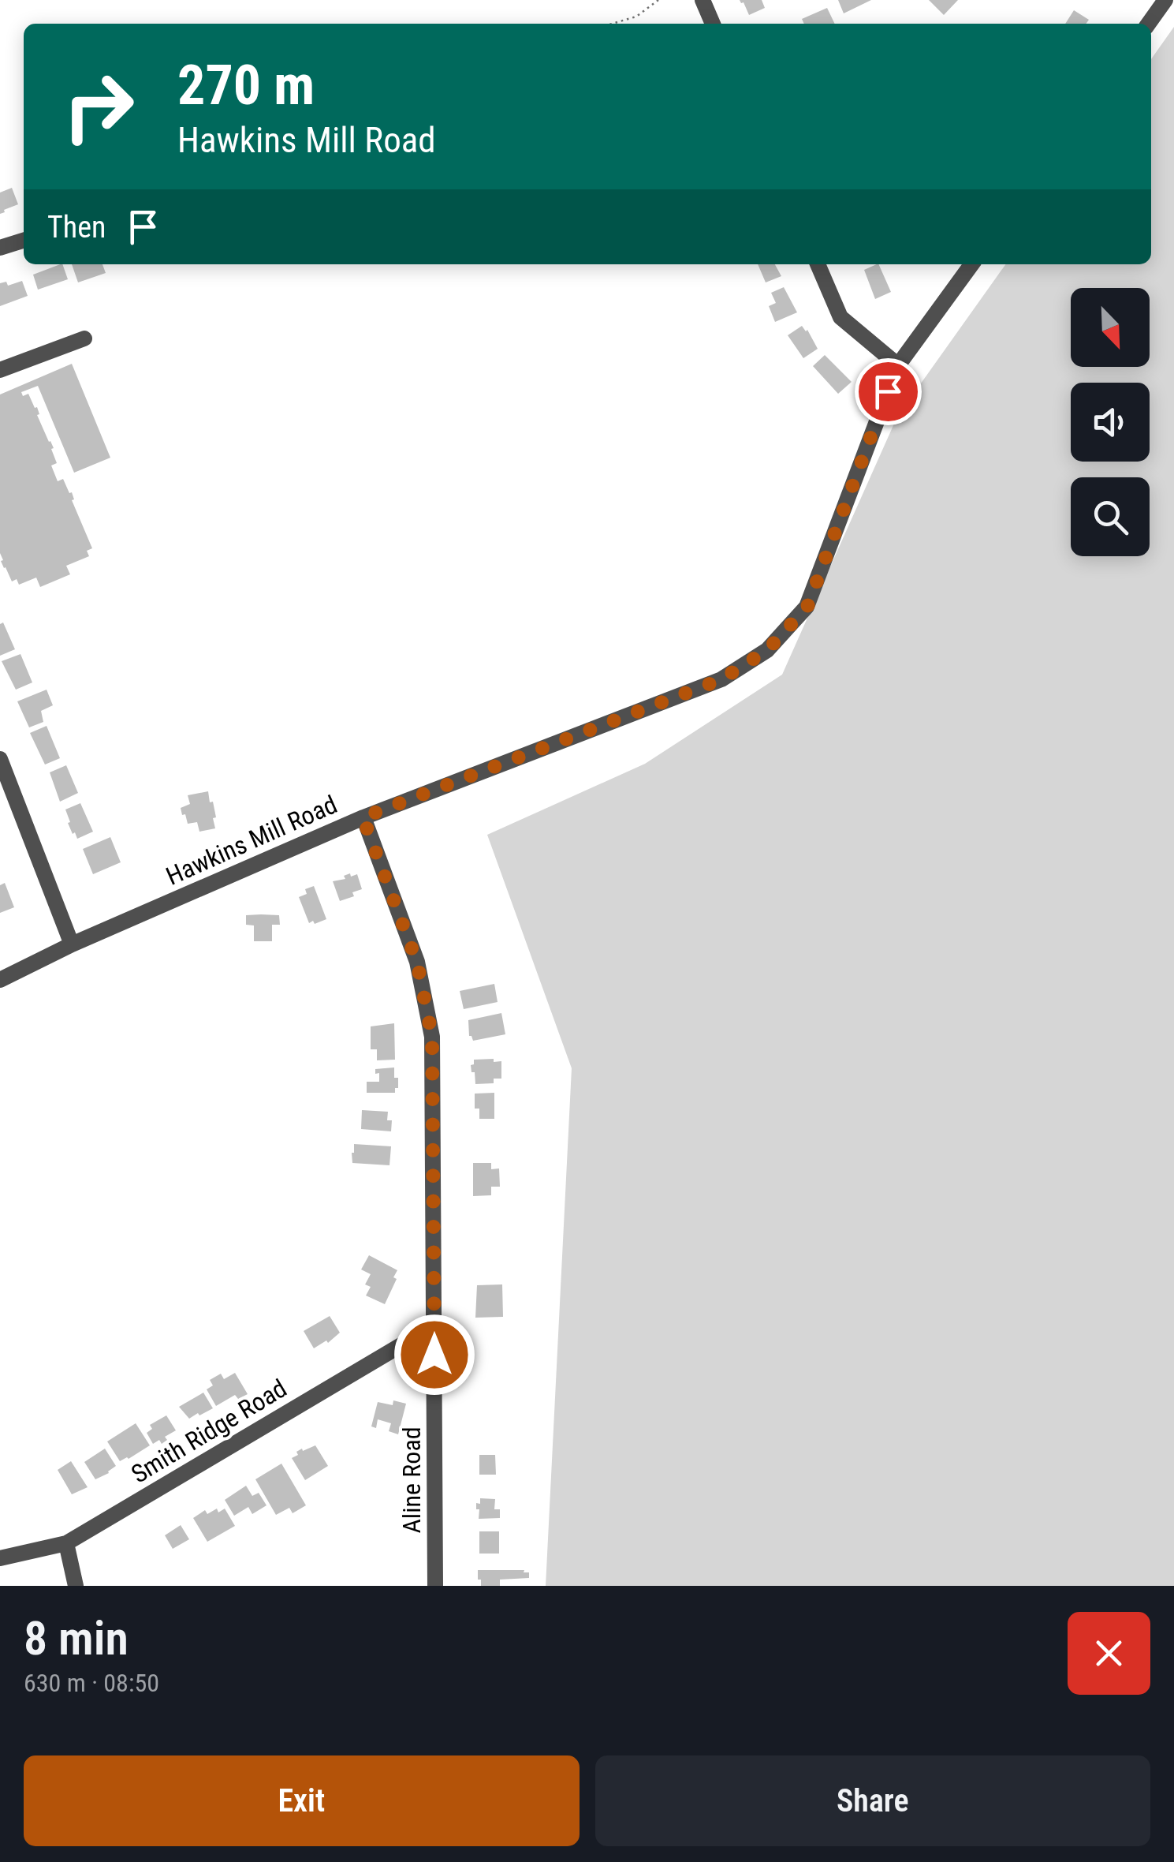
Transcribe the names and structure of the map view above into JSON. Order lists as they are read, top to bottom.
{
  "streets": {
    "street": ["Hawkins Mill Road", "Smith Ridge Road", "Aline Road"]
  },
  "crossings": [
    ["Hawkins Mill Road", "Aline Road"],
    ["Smith Ridge Road", "Aline Road"]
  ],
  "north": "bottom right",
  "page": {
    "turn": ["270 m", "Hawkins Mill Road"],
    "then": "Then",
    "heading": ["8 min", "630 m · 08:50"],
    "buttons": ["Exit", "Share"]
  }
}
